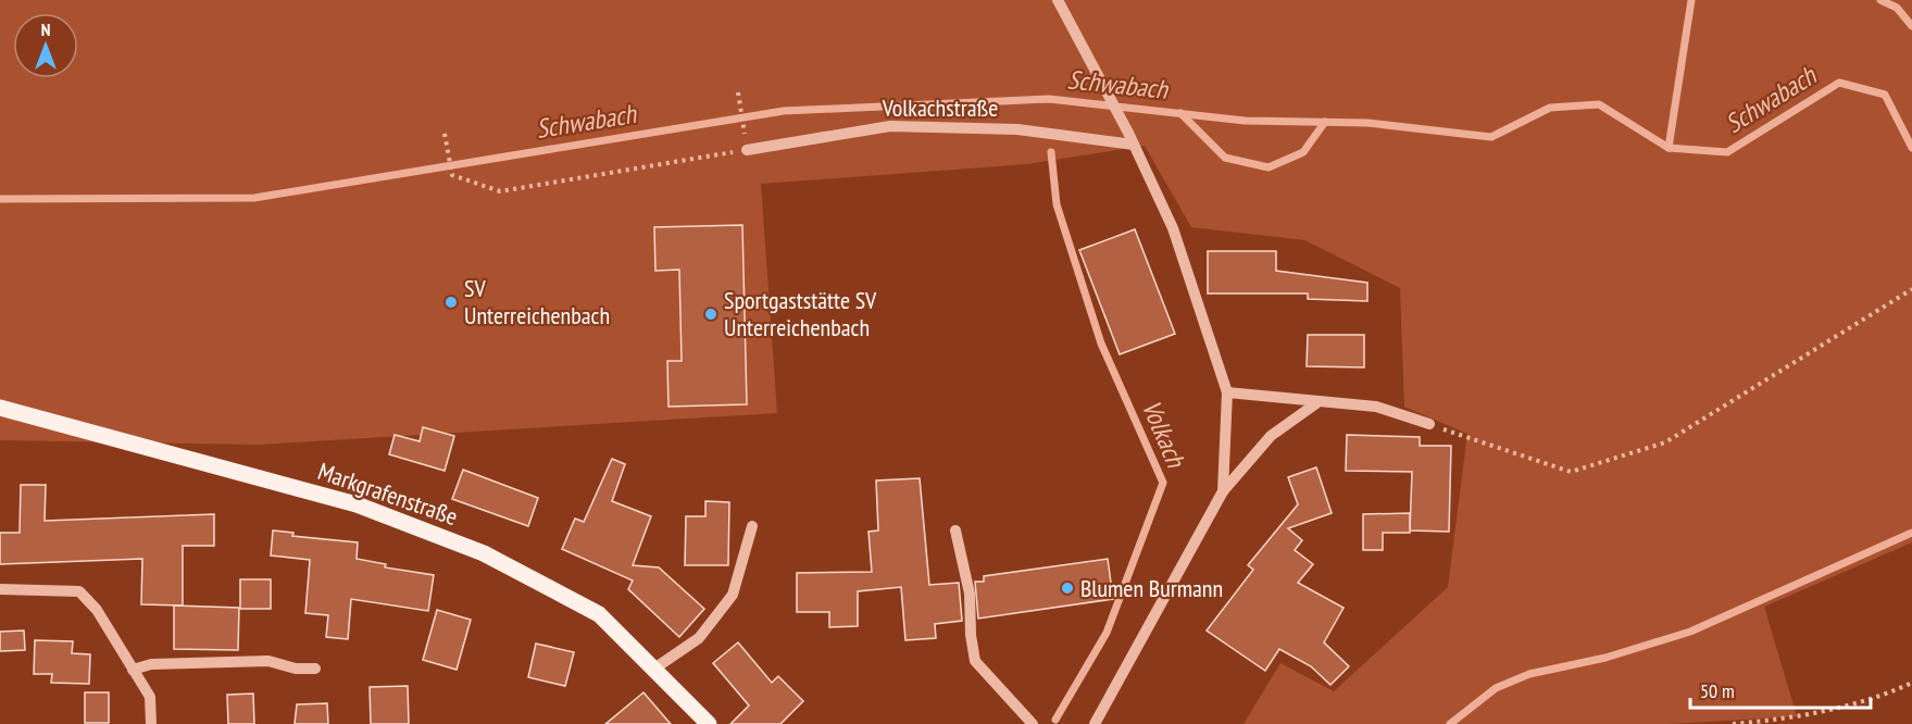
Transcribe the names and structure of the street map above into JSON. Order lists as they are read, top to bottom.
{
  "streets": {
    "main road": ["Markgrafenstraße"],
    "street": ["Volkachstraße"]
  },
  "water": ["Schwabach", "Volkach"],
  "places": ["SV Unterreichenbach", "Sportgaststätte SV Unterreichenbach", "Blumen Burmann"],
  "scale_bar": "50 m",
  "north": "top"
}
